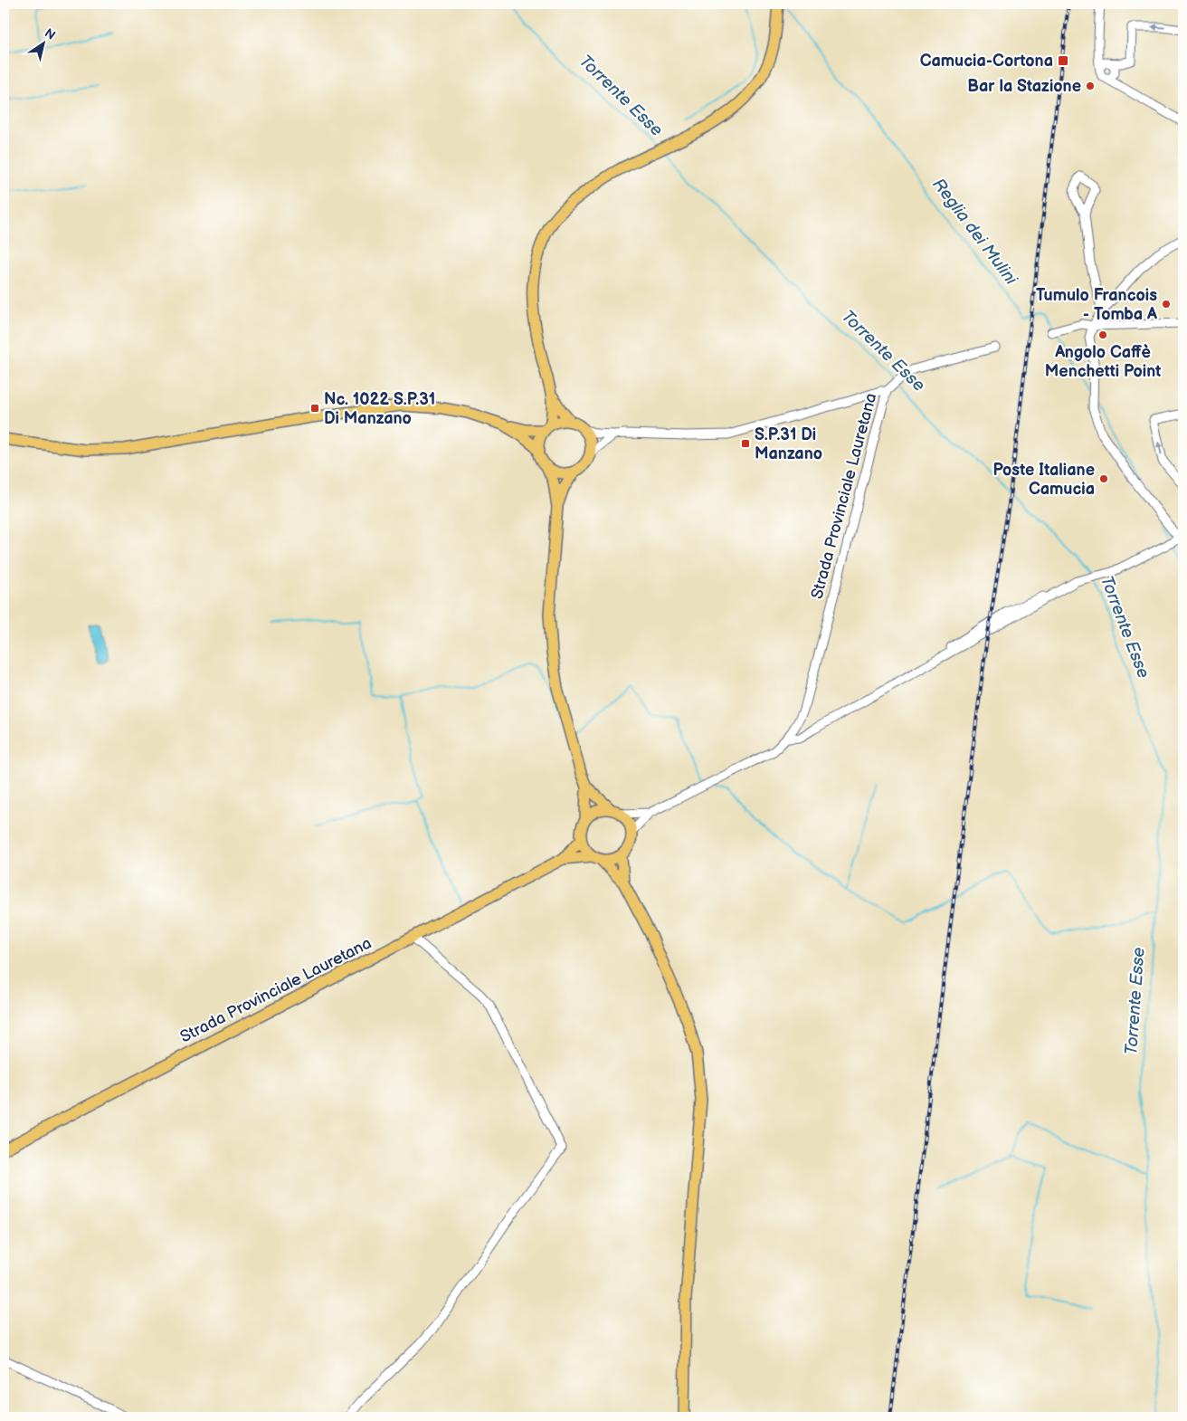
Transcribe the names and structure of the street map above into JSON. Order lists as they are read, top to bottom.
{
  "streets": {
    "main road": ["Strada Provinciale Lauretana"]
  },
  "water": ["Torrente Esse", "Reglia dei Mulini"],
  "places": {
    "transit": ["Camucia-Cortona", "Nc. 1022 S.P.31 Di Manzano", "S.P.31 Di Manzano"],
    "other": [
      "Bar la Stazione",
      "Tumulo Francois - Tomba A",
      "Angolo Caffè Menchetti Point",
      "Poste Italiane Camucia"
    ]
  },
  "north": "top right"
}
